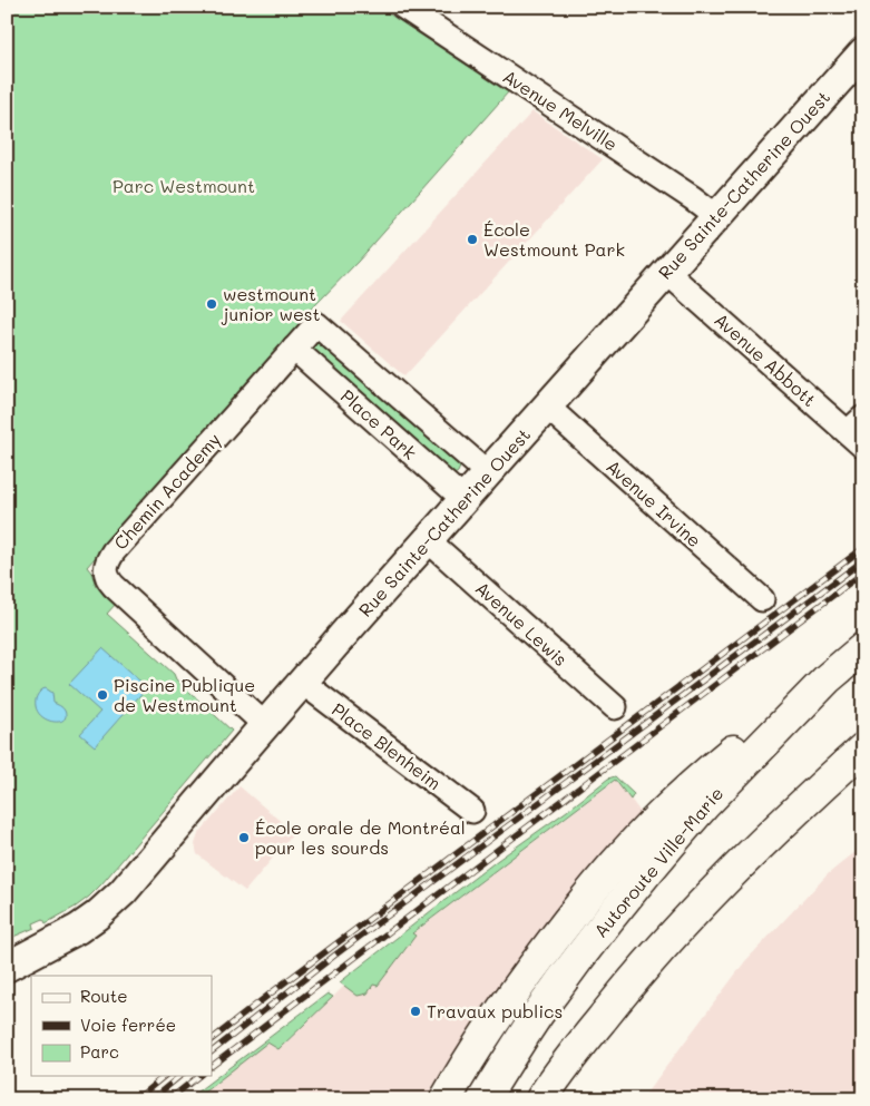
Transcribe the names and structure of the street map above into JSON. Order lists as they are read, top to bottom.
{
  "streets": {
    "highway": ["Autoroute Ville-Marie"],
    "main road": ["Rue Sainte-Catherine Ouest"],
    "street": [
      "Avenue Melville",
      "Avenue Abbott",
      "Place Park",
      "Chemin Academy",
      "Avenue Irvine",
      "Avenue Lewis",
      "Place Blenheim"
    ]
  },
  "crossings": [
    ["Avenue Melville", "Rue Sainte-Catherine Ouest"],
    ["Rue Sainte-Catherine Ouest", "Avenue Abbott"],
    ["Rue Sainte-Catherine Ouest", "Place Park"],
    ["Rue Sainte-Catherine Ouest", "Chemin Academy"],
    ["Rue Sainte-Catherine Ouest", "Avenue Irvine"],
    ["Rue Sainte-Catherine Ouest", "Avenue Lewis"],
    ["Rue Sainte-Catherine Ouest", "Place Blenheim"],
    ["Place Park", "Chemin Academy"]
  ],
  "parks": ["Parc Westmount"],
  "places": [
    "École Westmount Park",
    "westmount junior west",
    "Piscine Publique de Westmount",
    "École orale de Montréal pour les sourds",
    "Travaux publics"
  ],
  "legend": ["Route", "Voie ferrée", "Parc"]
}
